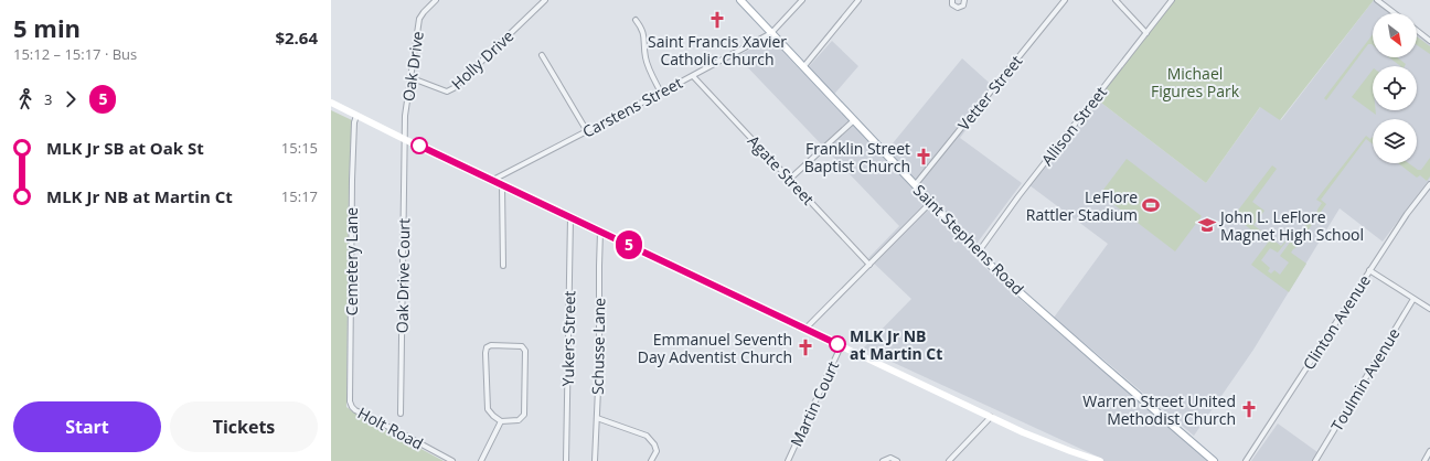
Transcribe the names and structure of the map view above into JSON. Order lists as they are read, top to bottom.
{
  "streets": {
    "main road": ["Saint Stephens Road"],
    "street": [
      "Holly Drive",
      "Oak Drive",
      "Vetter Street",
      "Carstens Street",
      "Allison Street",
      "Agate Street",
      "Cemetery Lane",
      "Oak Drive Court",
      "Clinton Avenue",
      "Yukers Street",
      "Schusse Lane",
      "Toulmin Avenue",
      "Martin Court",
      "Holt Road"
    ]
  },
  "crossings": [
    ["Holly Drive", "Oak Drive"],
    ["Oak Drive", "Oak Drive Court"],
    ["Vetter Street", "Saint Stephens Road"],
    ["Carstens Street", "Agate Street"],
    ["Carstens Street", "Saint Stephens Road"],
    ["Allison Street", "Saint Stephens Road"],
    ["Cemetery Lane", "Holt Road"]
  ],
  "parks": ["Michael Figures Park"],
  "places": {
    "church": [
      "Saint Francis Xavier Catholic Church",
      "Franklin Street Baptist Church",
      "Emmanuel Seventh Day Adventist Church",
      "Warren Street United Methodist Church"
    ],
    "sports": ["LeFlore Rattler Stadium"],
    "school or university": ["John L. LeFlore Magnet High School"],
    "other": ["MLK Jr NB at Martin Ct"]
  },
  "lines": ["bus line 5"],
  "north": "bottom right",
  "page": {
    "heading": ["5 min", "15:12 – 15:17 · Bus", "$2.64"],
    "on_map": "5",
    "legs": ["3", "5"],
    "list": [
      {
        "name": "MLK Jr SB at Oak St",
        "value": "15:15"
      },
      {
        "name": "MLK Jr NB at Martin Ct",
        "value": "15:17"
      }
    ],
    "buttons": ["Start", "Tickets"]
  }
}
